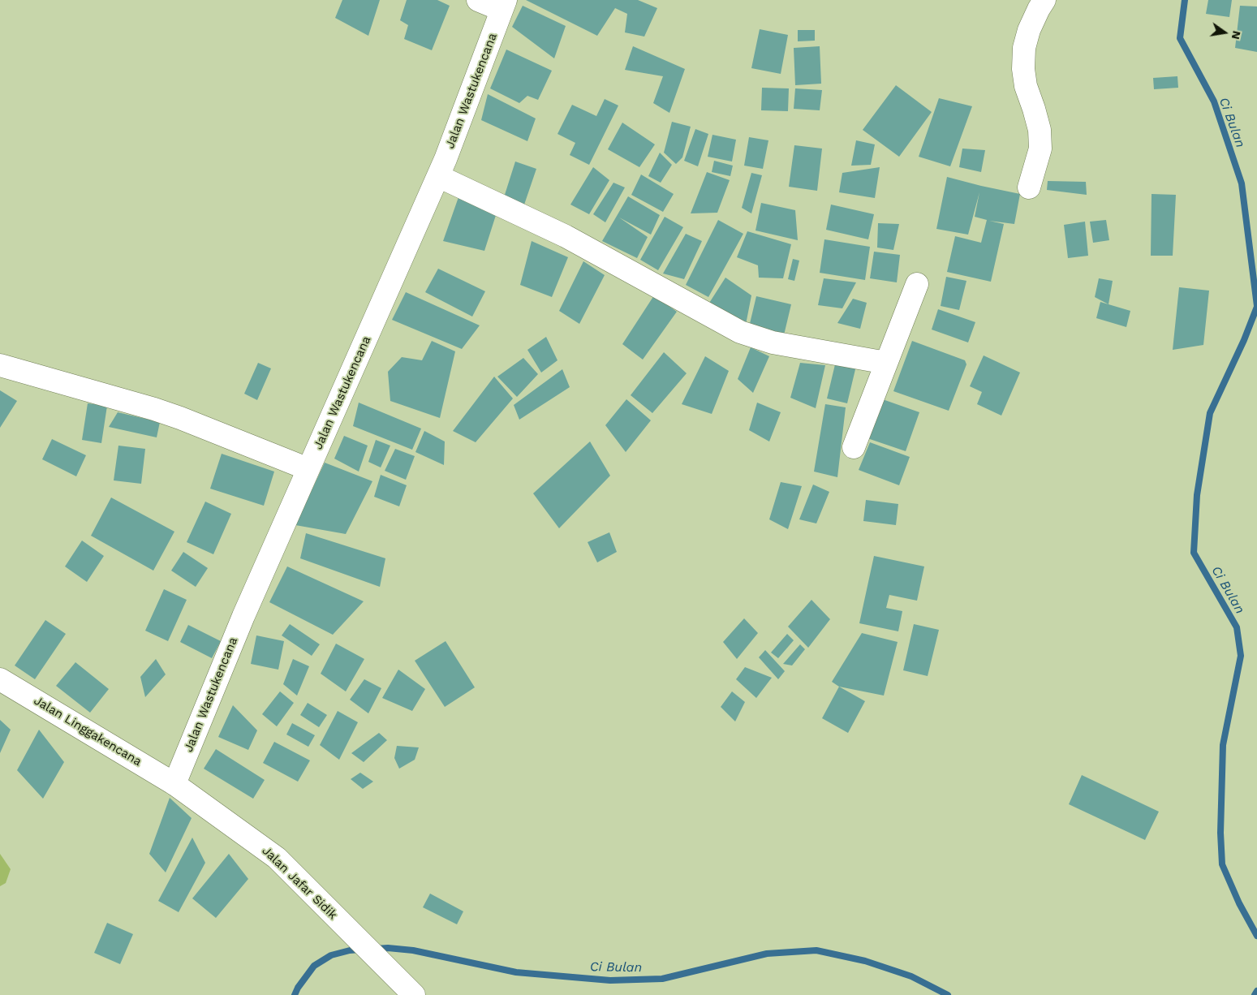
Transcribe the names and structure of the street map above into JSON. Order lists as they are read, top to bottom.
{
  "streets": {
    "street": ["Jalan Wastukencana", "Jalan Linggakencana", "Jalan Jafar Sidik"]
  },
  "crossings": [
    ["Jalan Wastukencana", "Jalan Linggakencana"],
    ["Jalan Wastukencana", "Jalan Jafar Sidik"],
    ["Jalan Linggakencana", "Jalan Jafar Sidik"]
  ],
  "water": ["Ci Bulan"],
  "north": "right"
}
